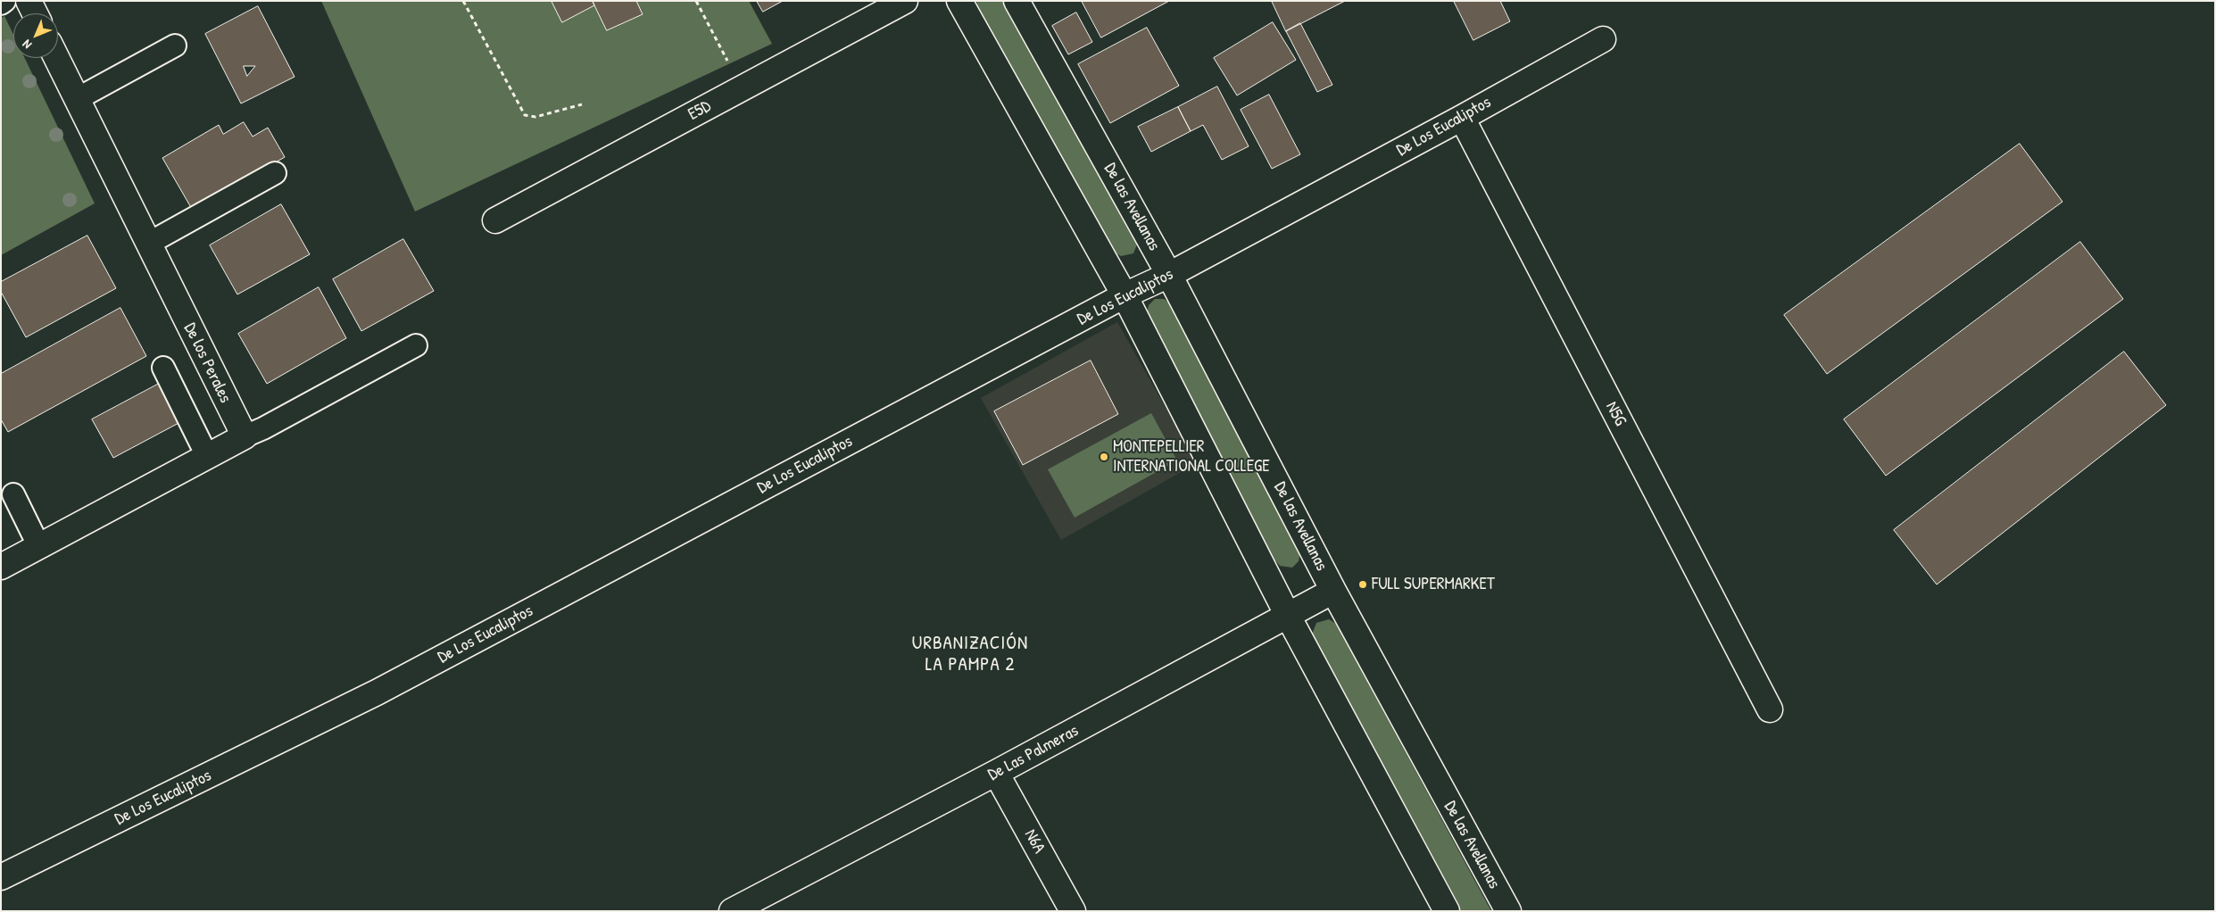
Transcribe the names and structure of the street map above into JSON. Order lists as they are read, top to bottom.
{
  "streets": {
    "street": [
      "E5D",
      "De Los Eucaliptos",
      "De las Avellanas",
      "De los Perales",
      "N5G",
      "De Las Palmeras",
      "N6A"
    ]
  },
  "crossings": [
    ["De Los Eucaliptos", "De las Avellanas"],
    ["De Los Eucaliptos", "N5G"],
    ["De las Avellanas", "De Las Palmeras"],
    ["De Las Palmeras", "N6A"]
  ],
  "districts": ["URBANIZACIÓN LA PAMPA 2"],
  "places": ["MONTEPELLIER INTERNATIONAL COLLEGE", "FULL SUPERMARKET"],
  "north": "bottom left"
}
